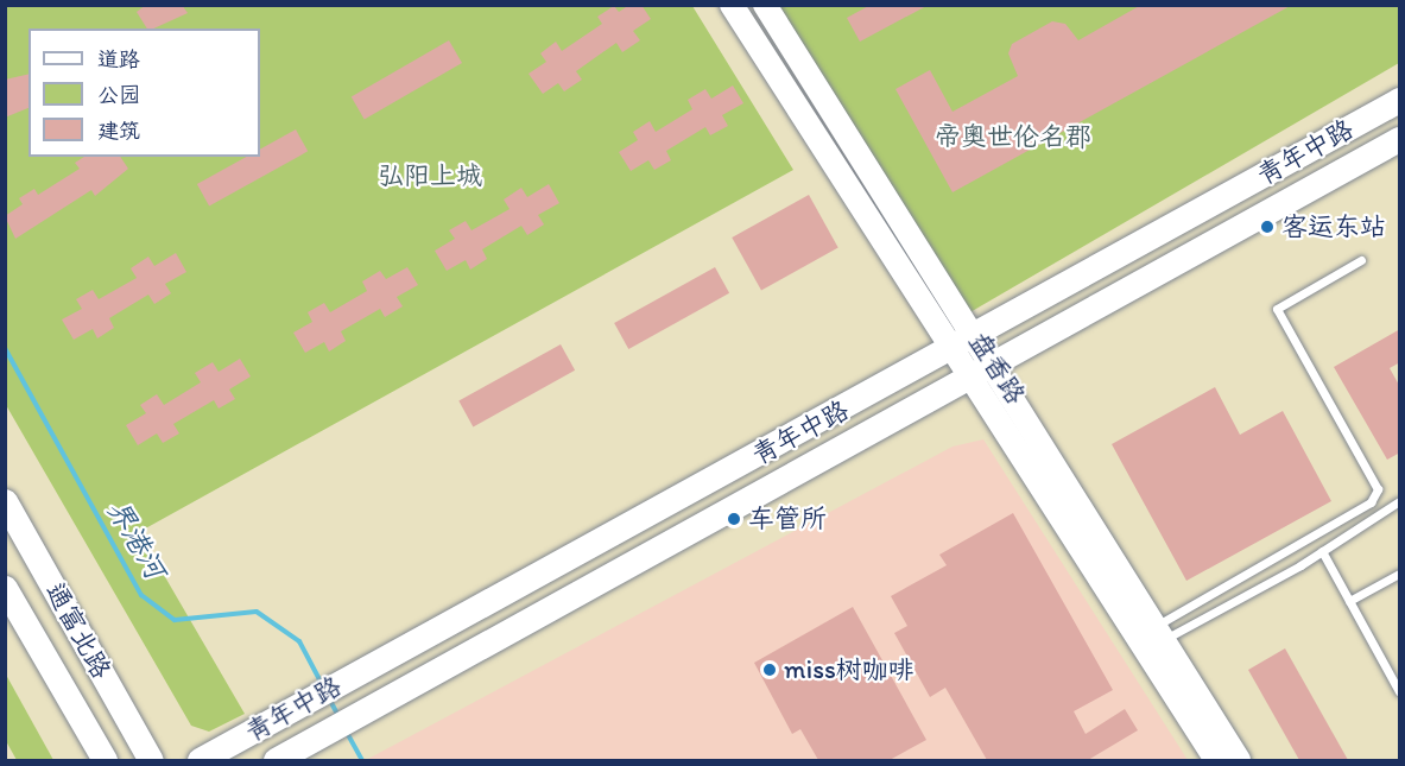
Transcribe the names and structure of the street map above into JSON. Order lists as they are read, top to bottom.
{
  "streets": {
    "main road": ["青年中路", "通富北路"],
    "street": ["盘香路"]
  },
  "crossings": [
    ["青年中路", "盘香路"]
  ],
  "water": ["界港河"],
  "parks": ["帝奥世伦名郡", "弘阳上城"],
  "places": ["客运东站", "车管所", "miss树咖啡"],
  "legend": ["道路", "公园", "建筑"]
}
